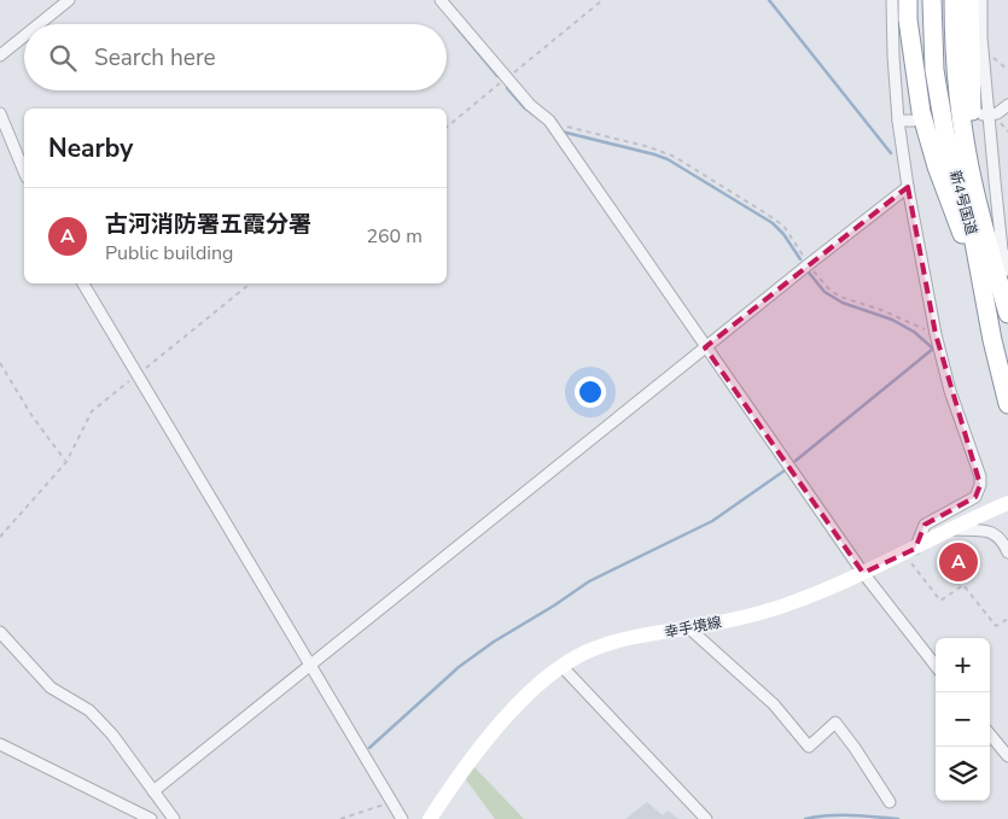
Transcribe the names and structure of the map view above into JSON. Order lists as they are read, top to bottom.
{
  "streets": {
    "highway": ["新4号国道"],
    "main road": ["幸手境線"]
  },
  "page": {
    "search": "Search here",
    "heading": "Nearby",
    "list": [
      {
        "mark": "A",
        "name": "古河消防署五霞分署",
        "note": "Public building",
        "value": "260 m"
      }
    ],
    "pins": "A",
    "map_buttons": ["+", "−"]
  }
}
